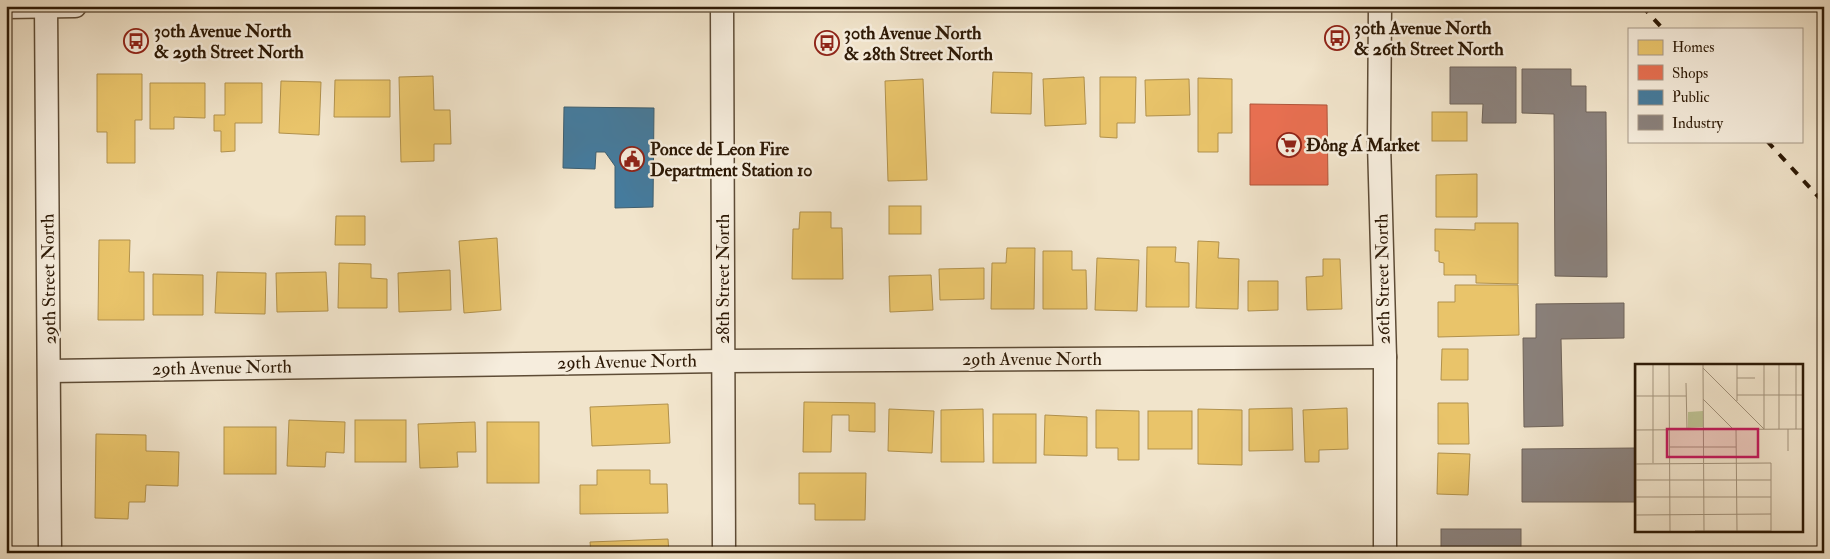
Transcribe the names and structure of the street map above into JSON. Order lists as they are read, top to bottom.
{
  "streets": {
    "street": [
      "29th Street North",
      "28th Street North",
      "26th Street North",
      "29th Avenue North"
    ]
  },
  "crossings": [
    ["29th Street North", "29th Avenue North"],
    ["28th Street North", "29th Avenue North"],
    ["26th Street North", "29th Avenue North"]
  ],
  "places": {
    "bus stop": ["30th Avenue North & 26th Street North", "30th Avenue North & 29th Street North", "30th Avenue North & 28th Street North"],
    "supermarket": ["Đông Á Market"],
    "public building": ["Ponce de Leon Fire Department Station 10"]
  },
  "legend": [
    "Homes",
    "Shops",
    "Public",
    "Industry"
  ]
}
